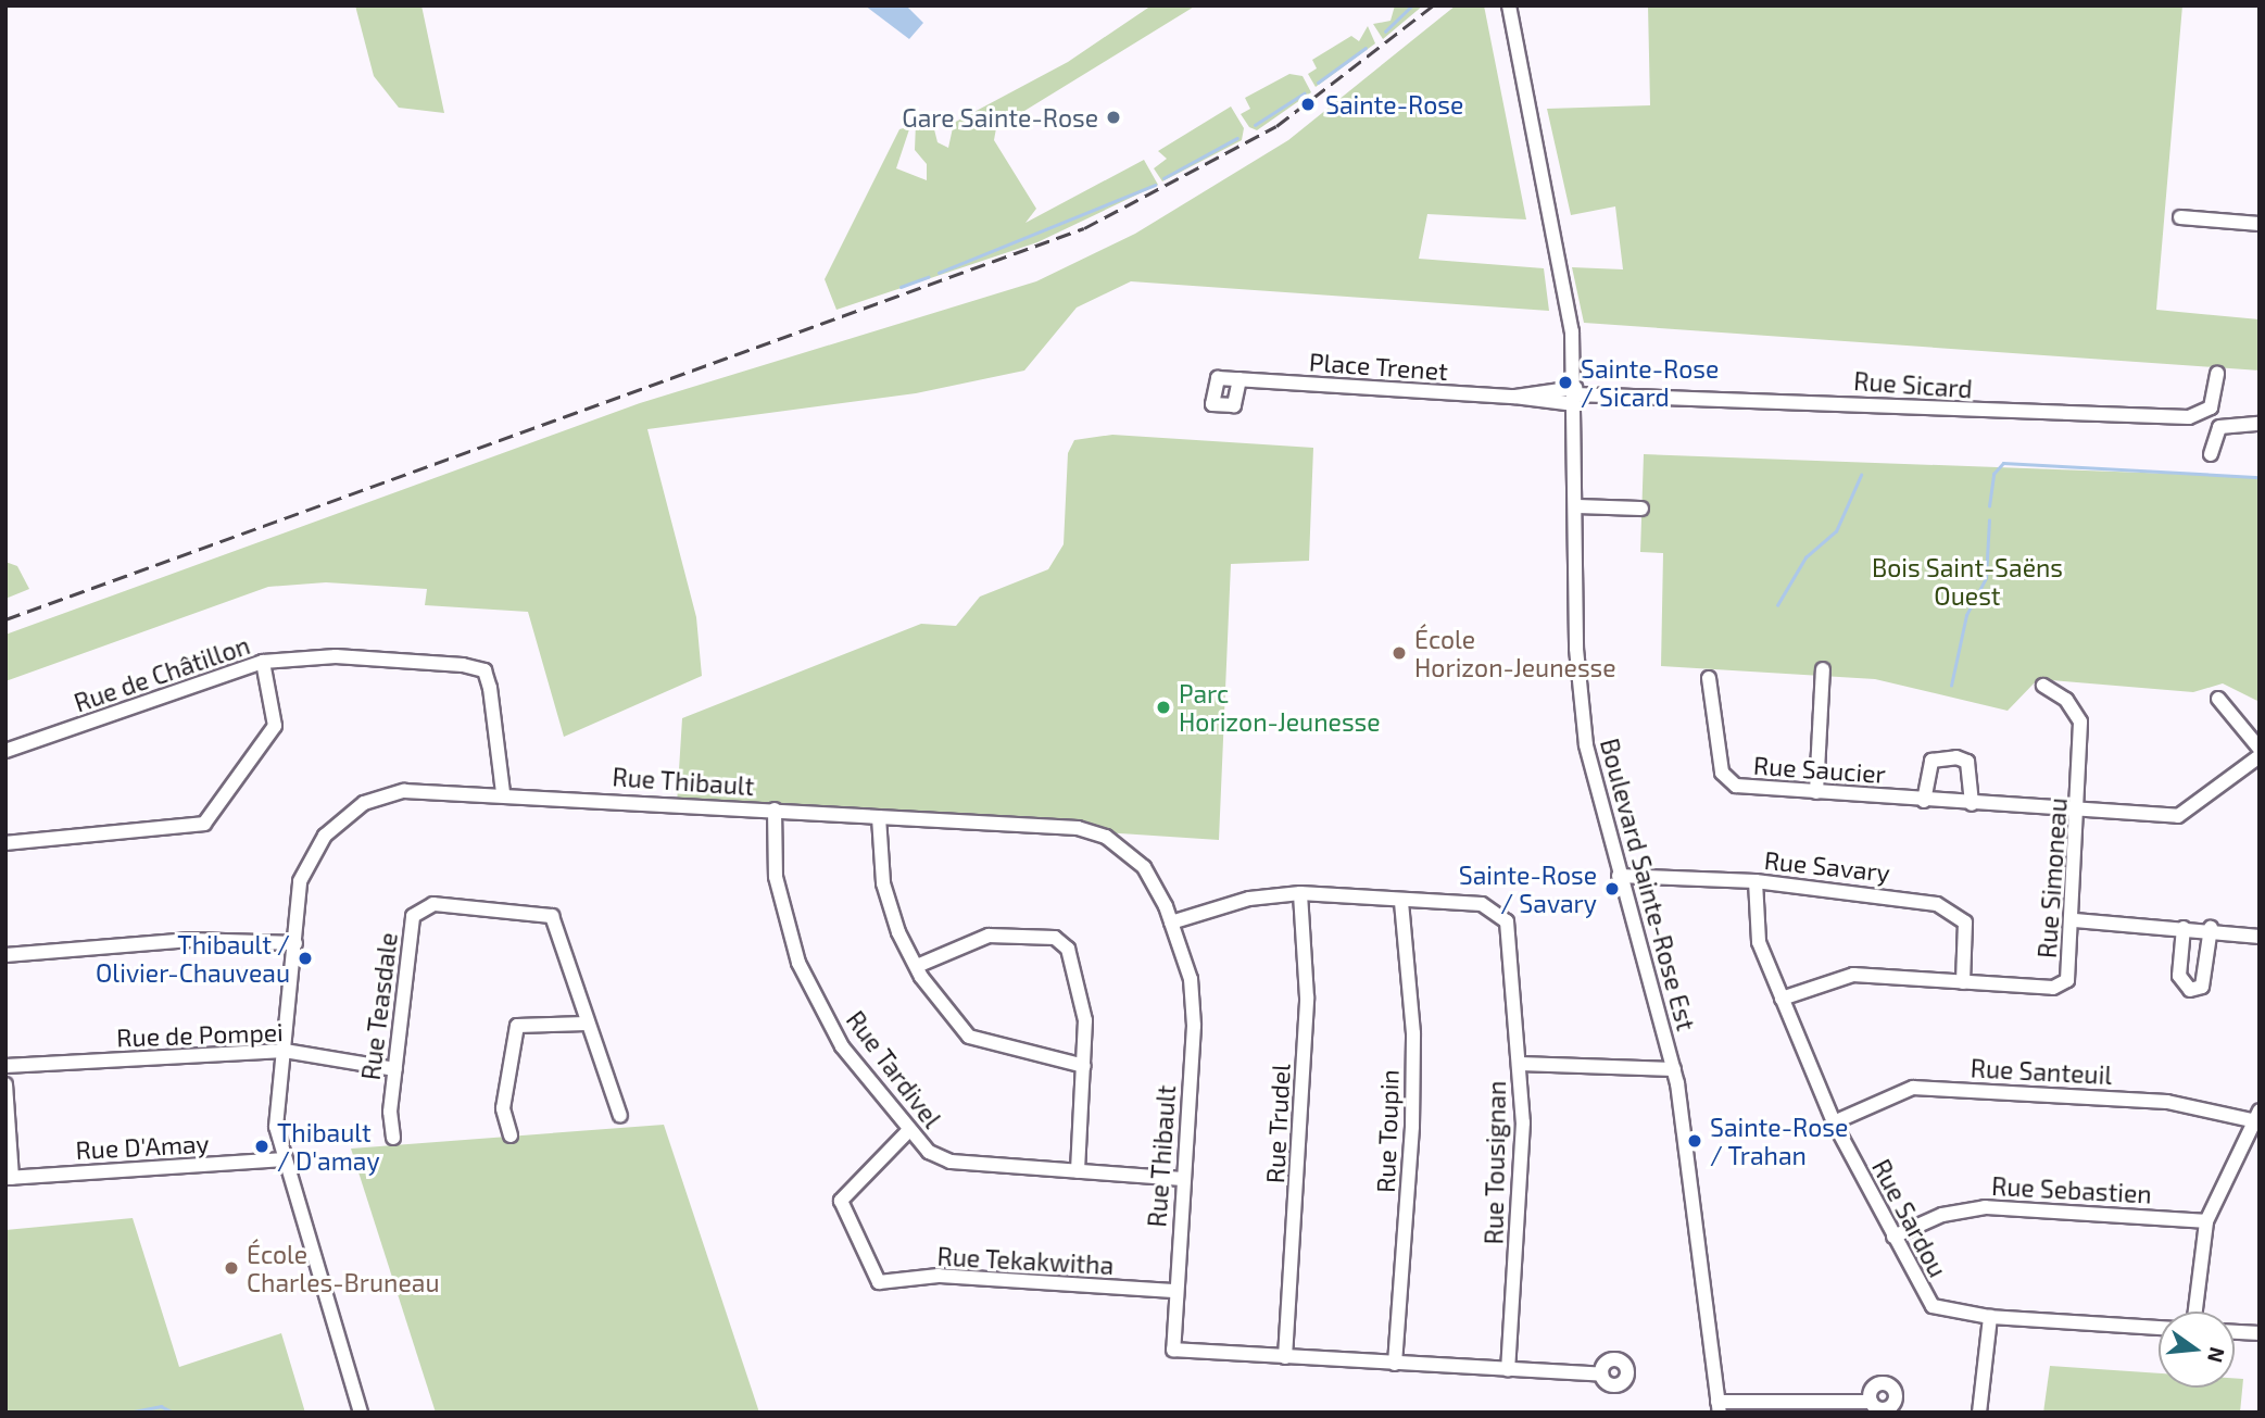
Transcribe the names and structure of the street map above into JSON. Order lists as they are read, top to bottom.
{
  "streets": {
    "street": [
      "Place Trenet",
      "Rue Sicard",
      "Rue de Châtillon",
      "Rue Saucier",
      "Rue Thibault",
      "Rue Savary",
      "Rue Simoneau",
      "Boulevard Sainte-Rose Est",
      "Rue Teasdale",
      "Rue de Pompei",
      "Rue Tardivel",
      "Rue Santeuil",
      "Rue Trudel",
      "Rue Toupin",
      "Rue D'Amay",
      "Rue Tousignan",
      "Rue Sebastien",
      "Rue Sardou",
      "Rue Tekakwitha"
    ]
  },
  "crossings": [
    ["Place Trenet", "Rue Sicard"],
    ["Place Trenet", "Boulevard Sainte-Rose Est"],
    ["Rue Sicard", "Boulevard Sainte-Rose Est"],
    ["Rue de Châtillon", "Rue Thibault"],
    ["Rue Saucier", "Rue Simoneau"],
    ["Rue Thibault", "Rue de Pompei"],
    ["Rue Thibault", "Rue Tardivel"],
    ["Rue Thibault", "Rue Trudel"],
    ["Rue Thibault", "Rue D'Amay"],
    ["Rue Thibault", "Rue Tousignan"],
    ["Rue Thibault", "Rue Tekakwitha"],
    ["Rue Savary", "Rue Simoneau"],
    ["Rue Savary", "Boulevard Sainte-Rose Est"],
    ["Rue Savary", "Rue Sardou"],
    ["Rue Simoneau", "Rue Sardou"],
    ["Rue Teasdale", "Rue de Pompei"],
    ["Rue Tardivel", "Rue Tekakwitha"],
    ["Rue Santeuil", "Rue Sardou"],
    ["Rue Trudel", "Rue Tousignan"],
    ["Rue Toupin", "Rue Tousignan"],
    ["Rue Sebastien", "Rue Sardou"]
  ],
  "parks": ["Bois Saint-Saëns Ouest"],
  "places": [
    "Sainte-Rose",
    "Gare Sainte-Rose",
    "Sainte-Rose / Sicard",
    "École Horizon-Jeunesse",
    "Parc Horizon-Jeunesse",
    "Sainte-Rose / Savary",
    "Thibault / Olivier-Chauveau",
    "Sainte-Rose / Trahan",
    "Thibault / D'amay",
    "École Charles-Bruneau"
  ],
  "north": "right"
}
